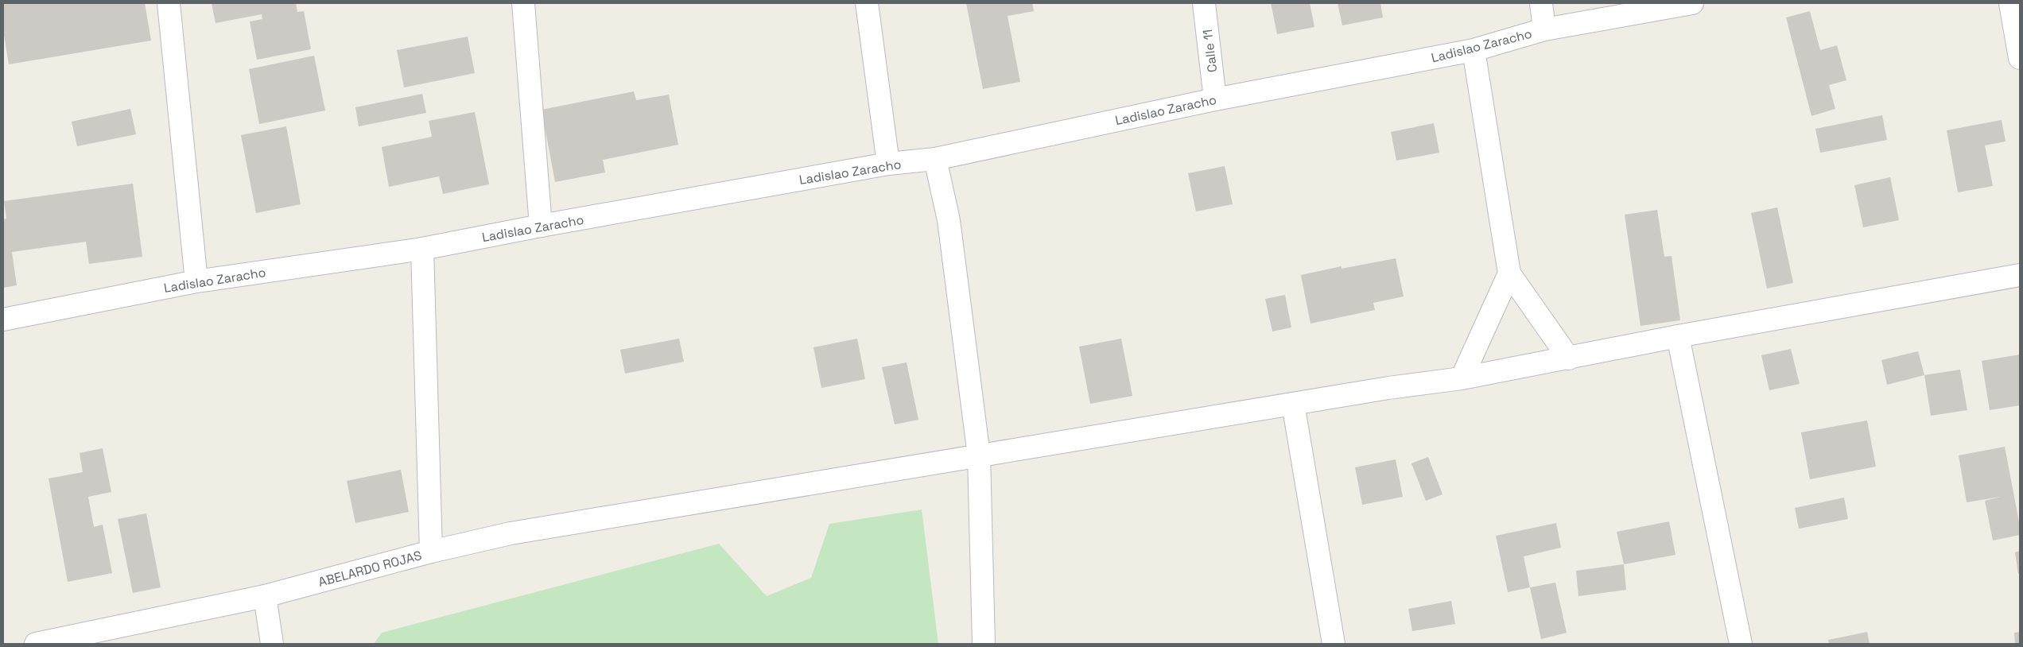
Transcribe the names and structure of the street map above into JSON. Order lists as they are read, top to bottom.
{
  "streets": {
    "street": ["Ladislao Zaracho", "Calle 11", "ABELARDO ROJAS"]
  },
  "crossings": [
    ["Ladislao Zaracho", "Calle 11"],
    ["Ladislao Zaracho", "ABELARDO ROJAS"]
  ]
}
